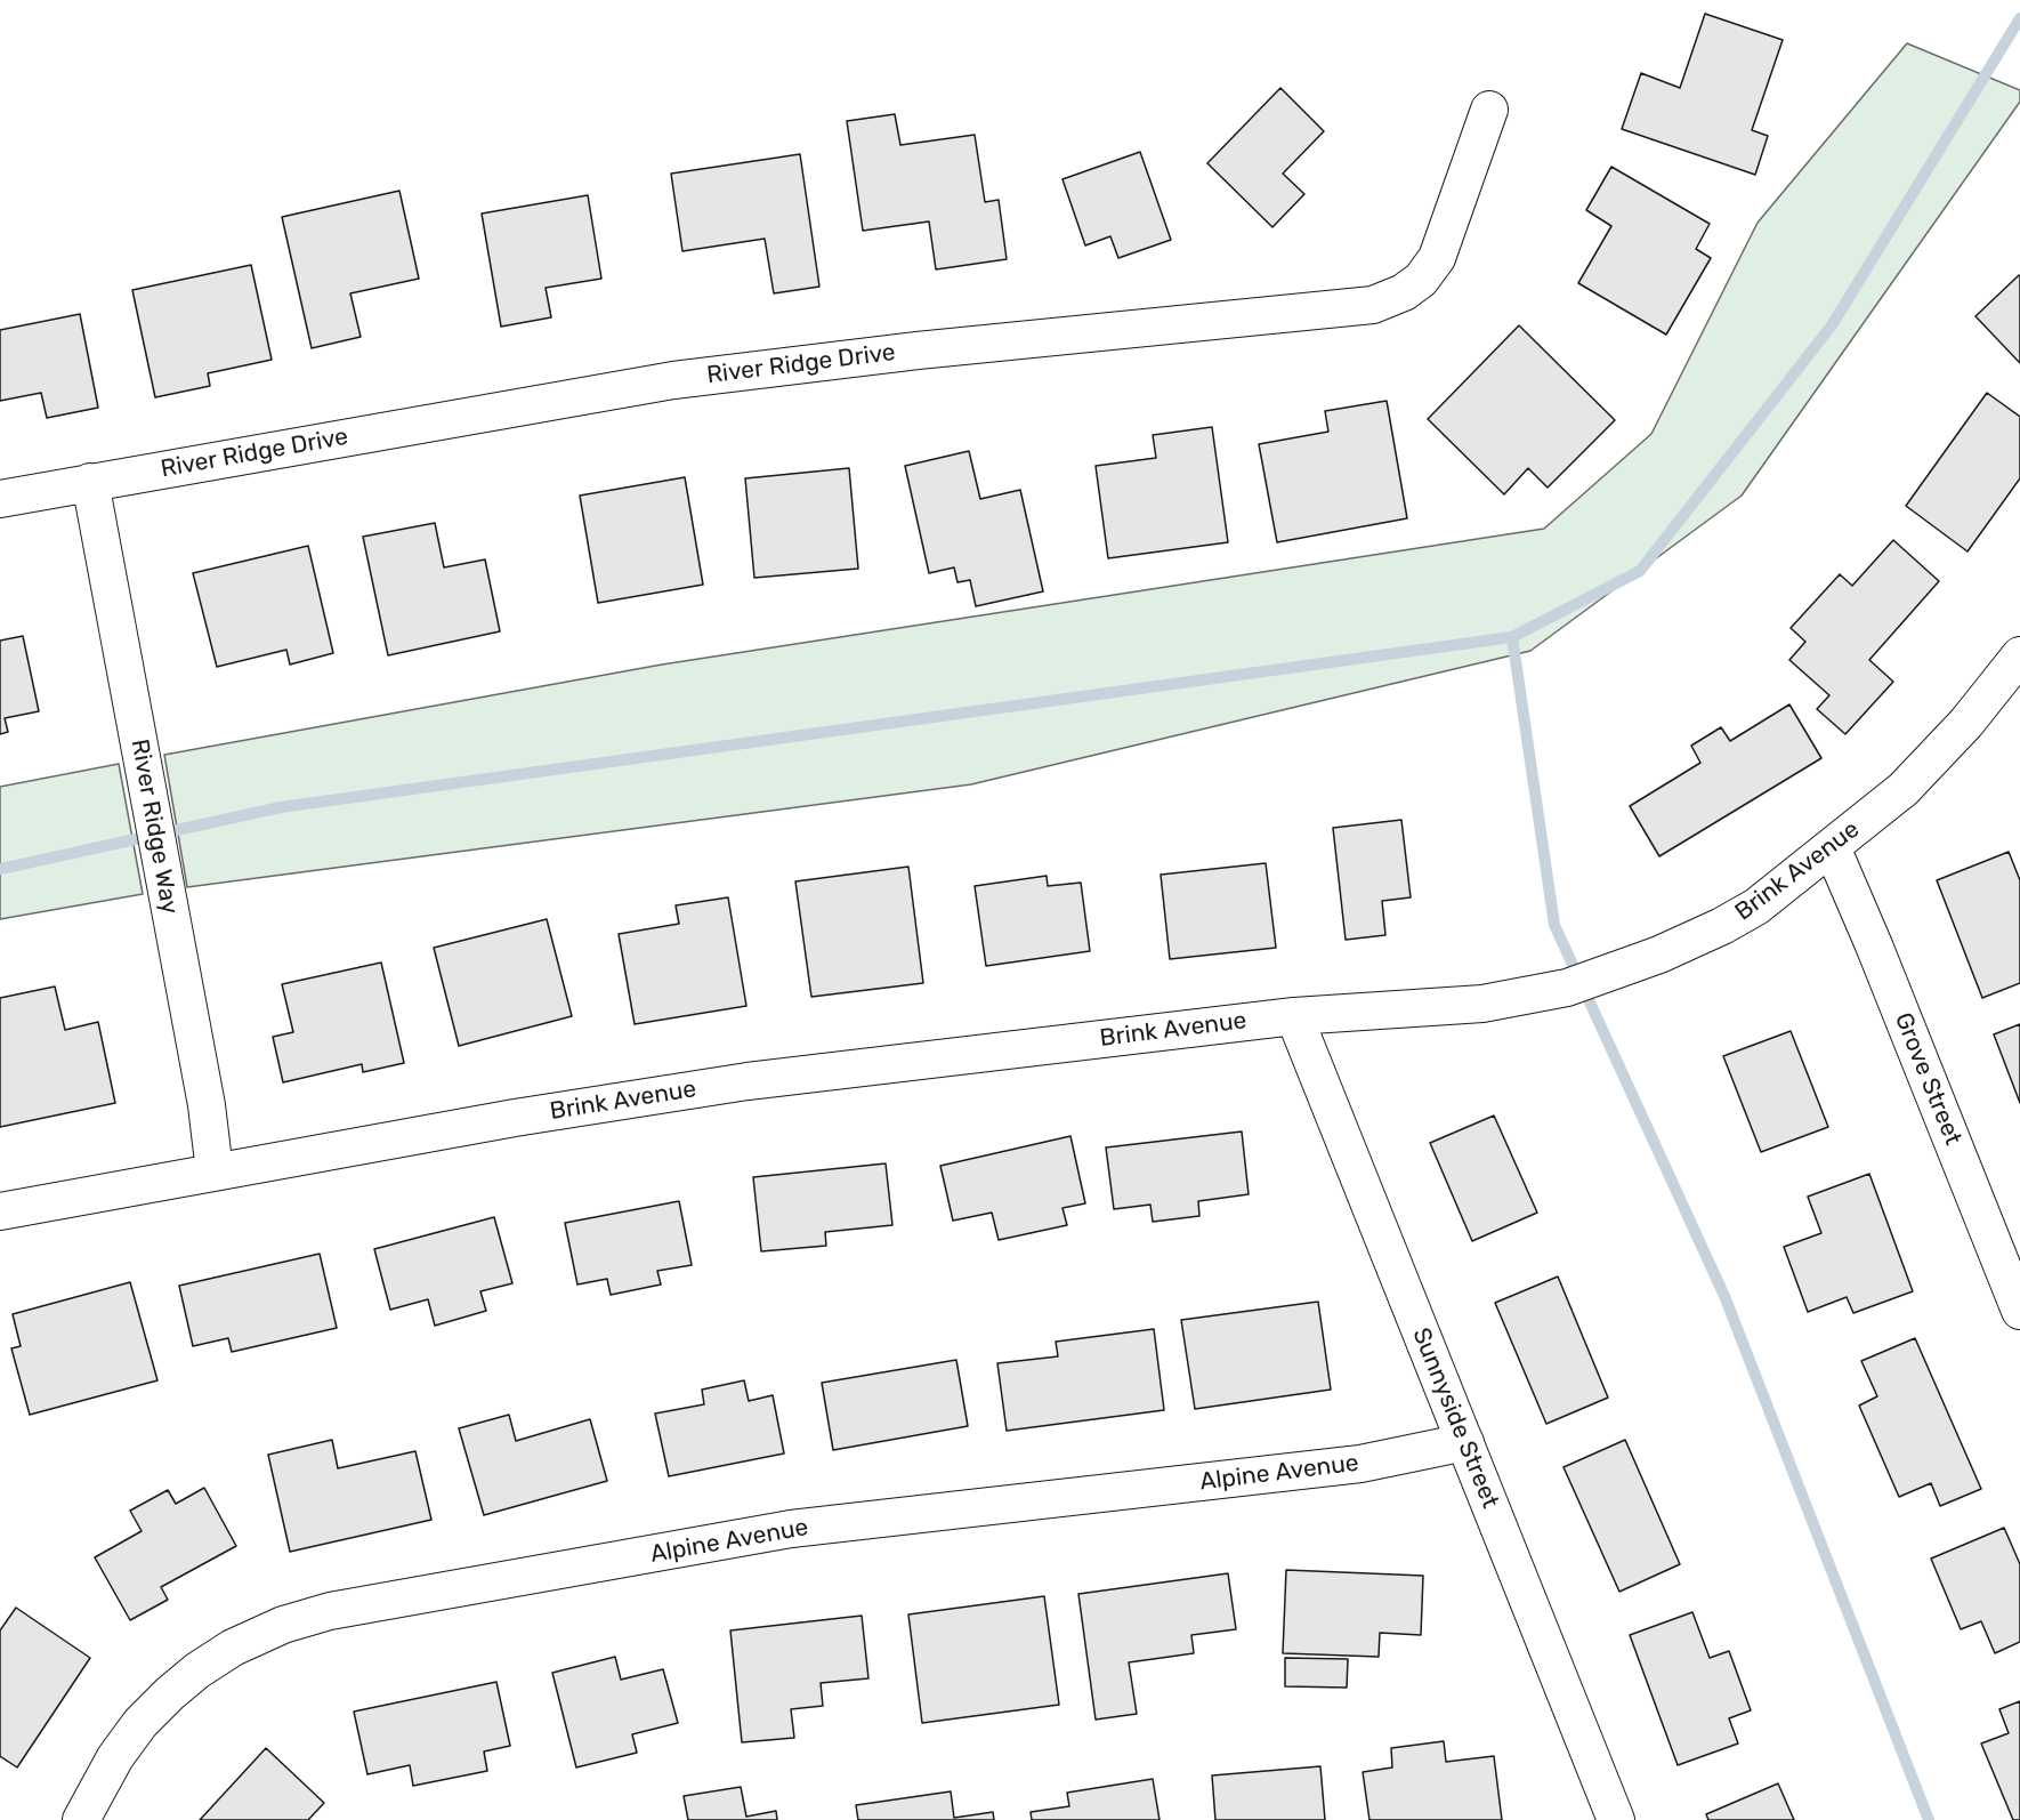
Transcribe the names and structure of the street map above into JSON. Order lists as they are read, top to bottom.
{
  "streets": {
    "street": [
      "River Ridge Drive",
      "River Ridge Way",
      "Brink Avenue",
      "Grove Street",
      "Sunnyside Street",
      "Alpine Avenue"
    ]
  },
  "crossings": [
    ["River Ridge Drive", "River Ridge Way"],
    ["River Ridge Way", "Brink Avenue"],
    ["Brink Avenue", "Grove Street"],
    ["Brink Avenue", "Sunnyside Street"],
    ["Sunnyside Street", "Alpine Avenue"]
  ]
}
